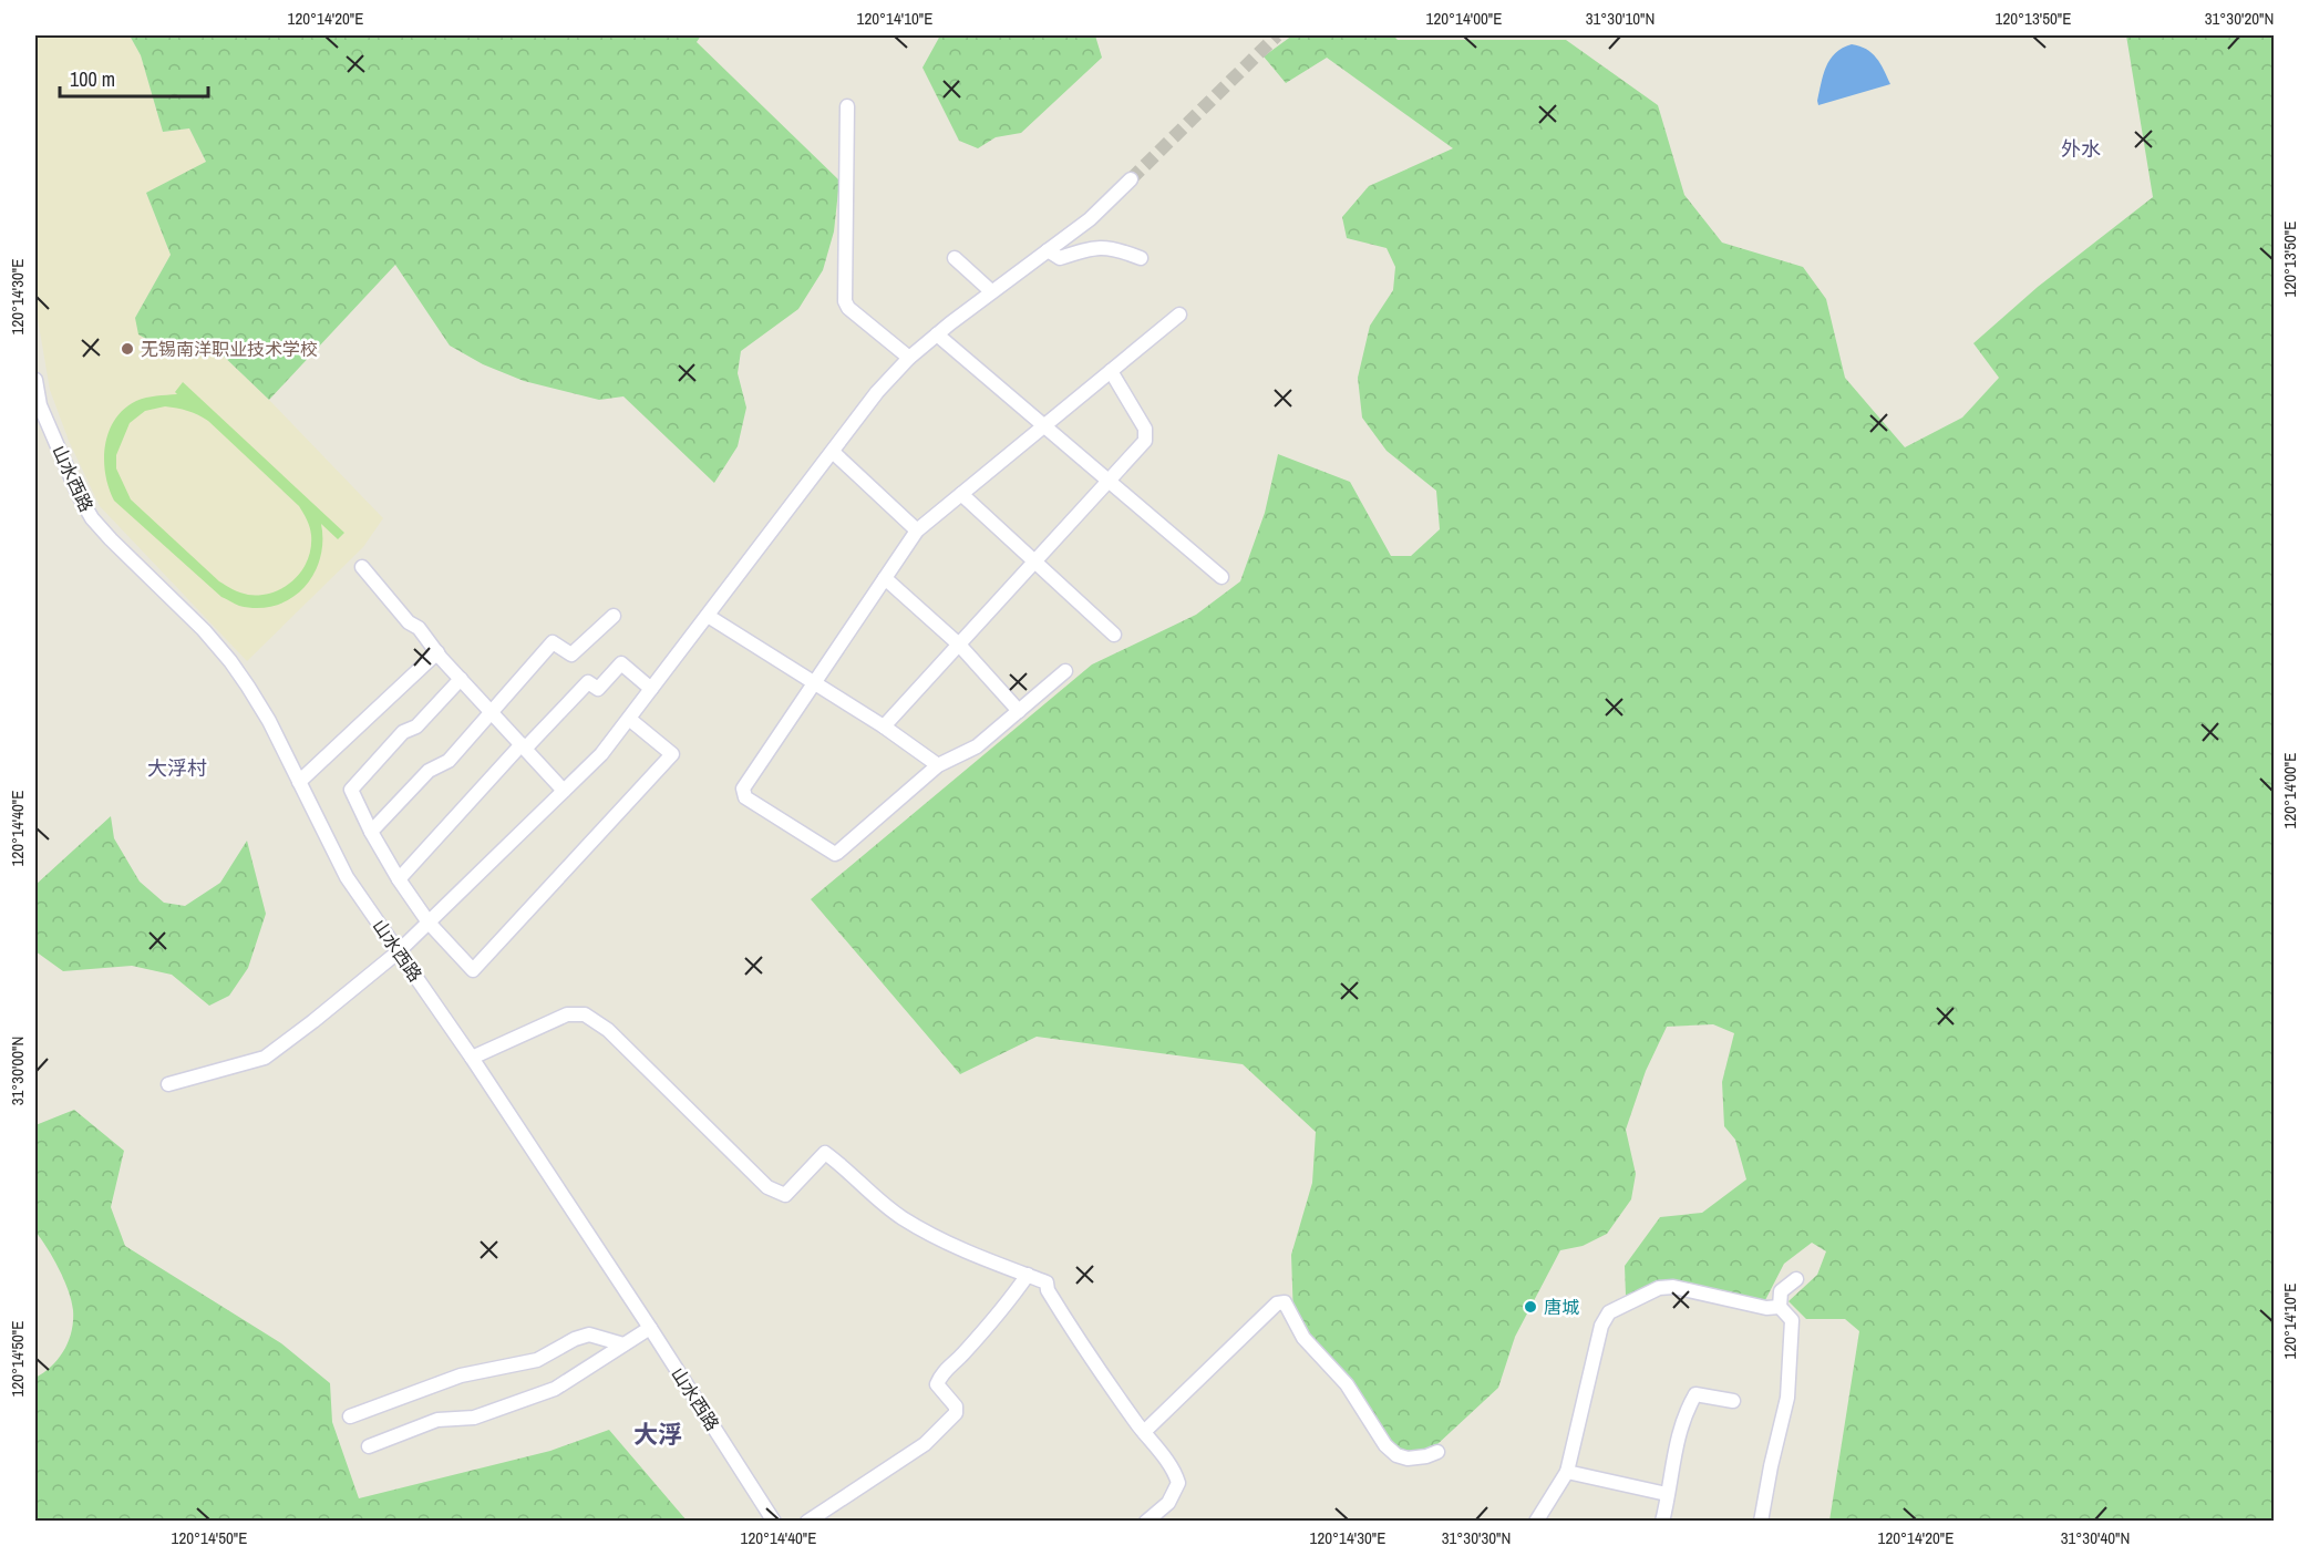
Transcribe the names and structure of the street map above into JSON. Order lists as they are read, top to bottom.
{
  "streets": {
    "street": ["山水西路"]
  },
  "districts": ["外水", "大浮村", "大浮"],
  "places": ["无锡南洋职业技术学校", "唐城"],
  "scale_bar": "100 m",
  "coordinates": [
    "120°14'20\"E",
    "120°14'10\"E",
    "120°14'00\"E",
    "31°30'10\"N",
    "120°13'50\"E",
    "31°30'20\"N",
    "120°14'30\"E",
    "120°14'40\"E",
    "31°30'00\"N",
    "120°14'50\"E",
    "31°30'30\"N",
    "31°30'40\"N"
  ]
}
